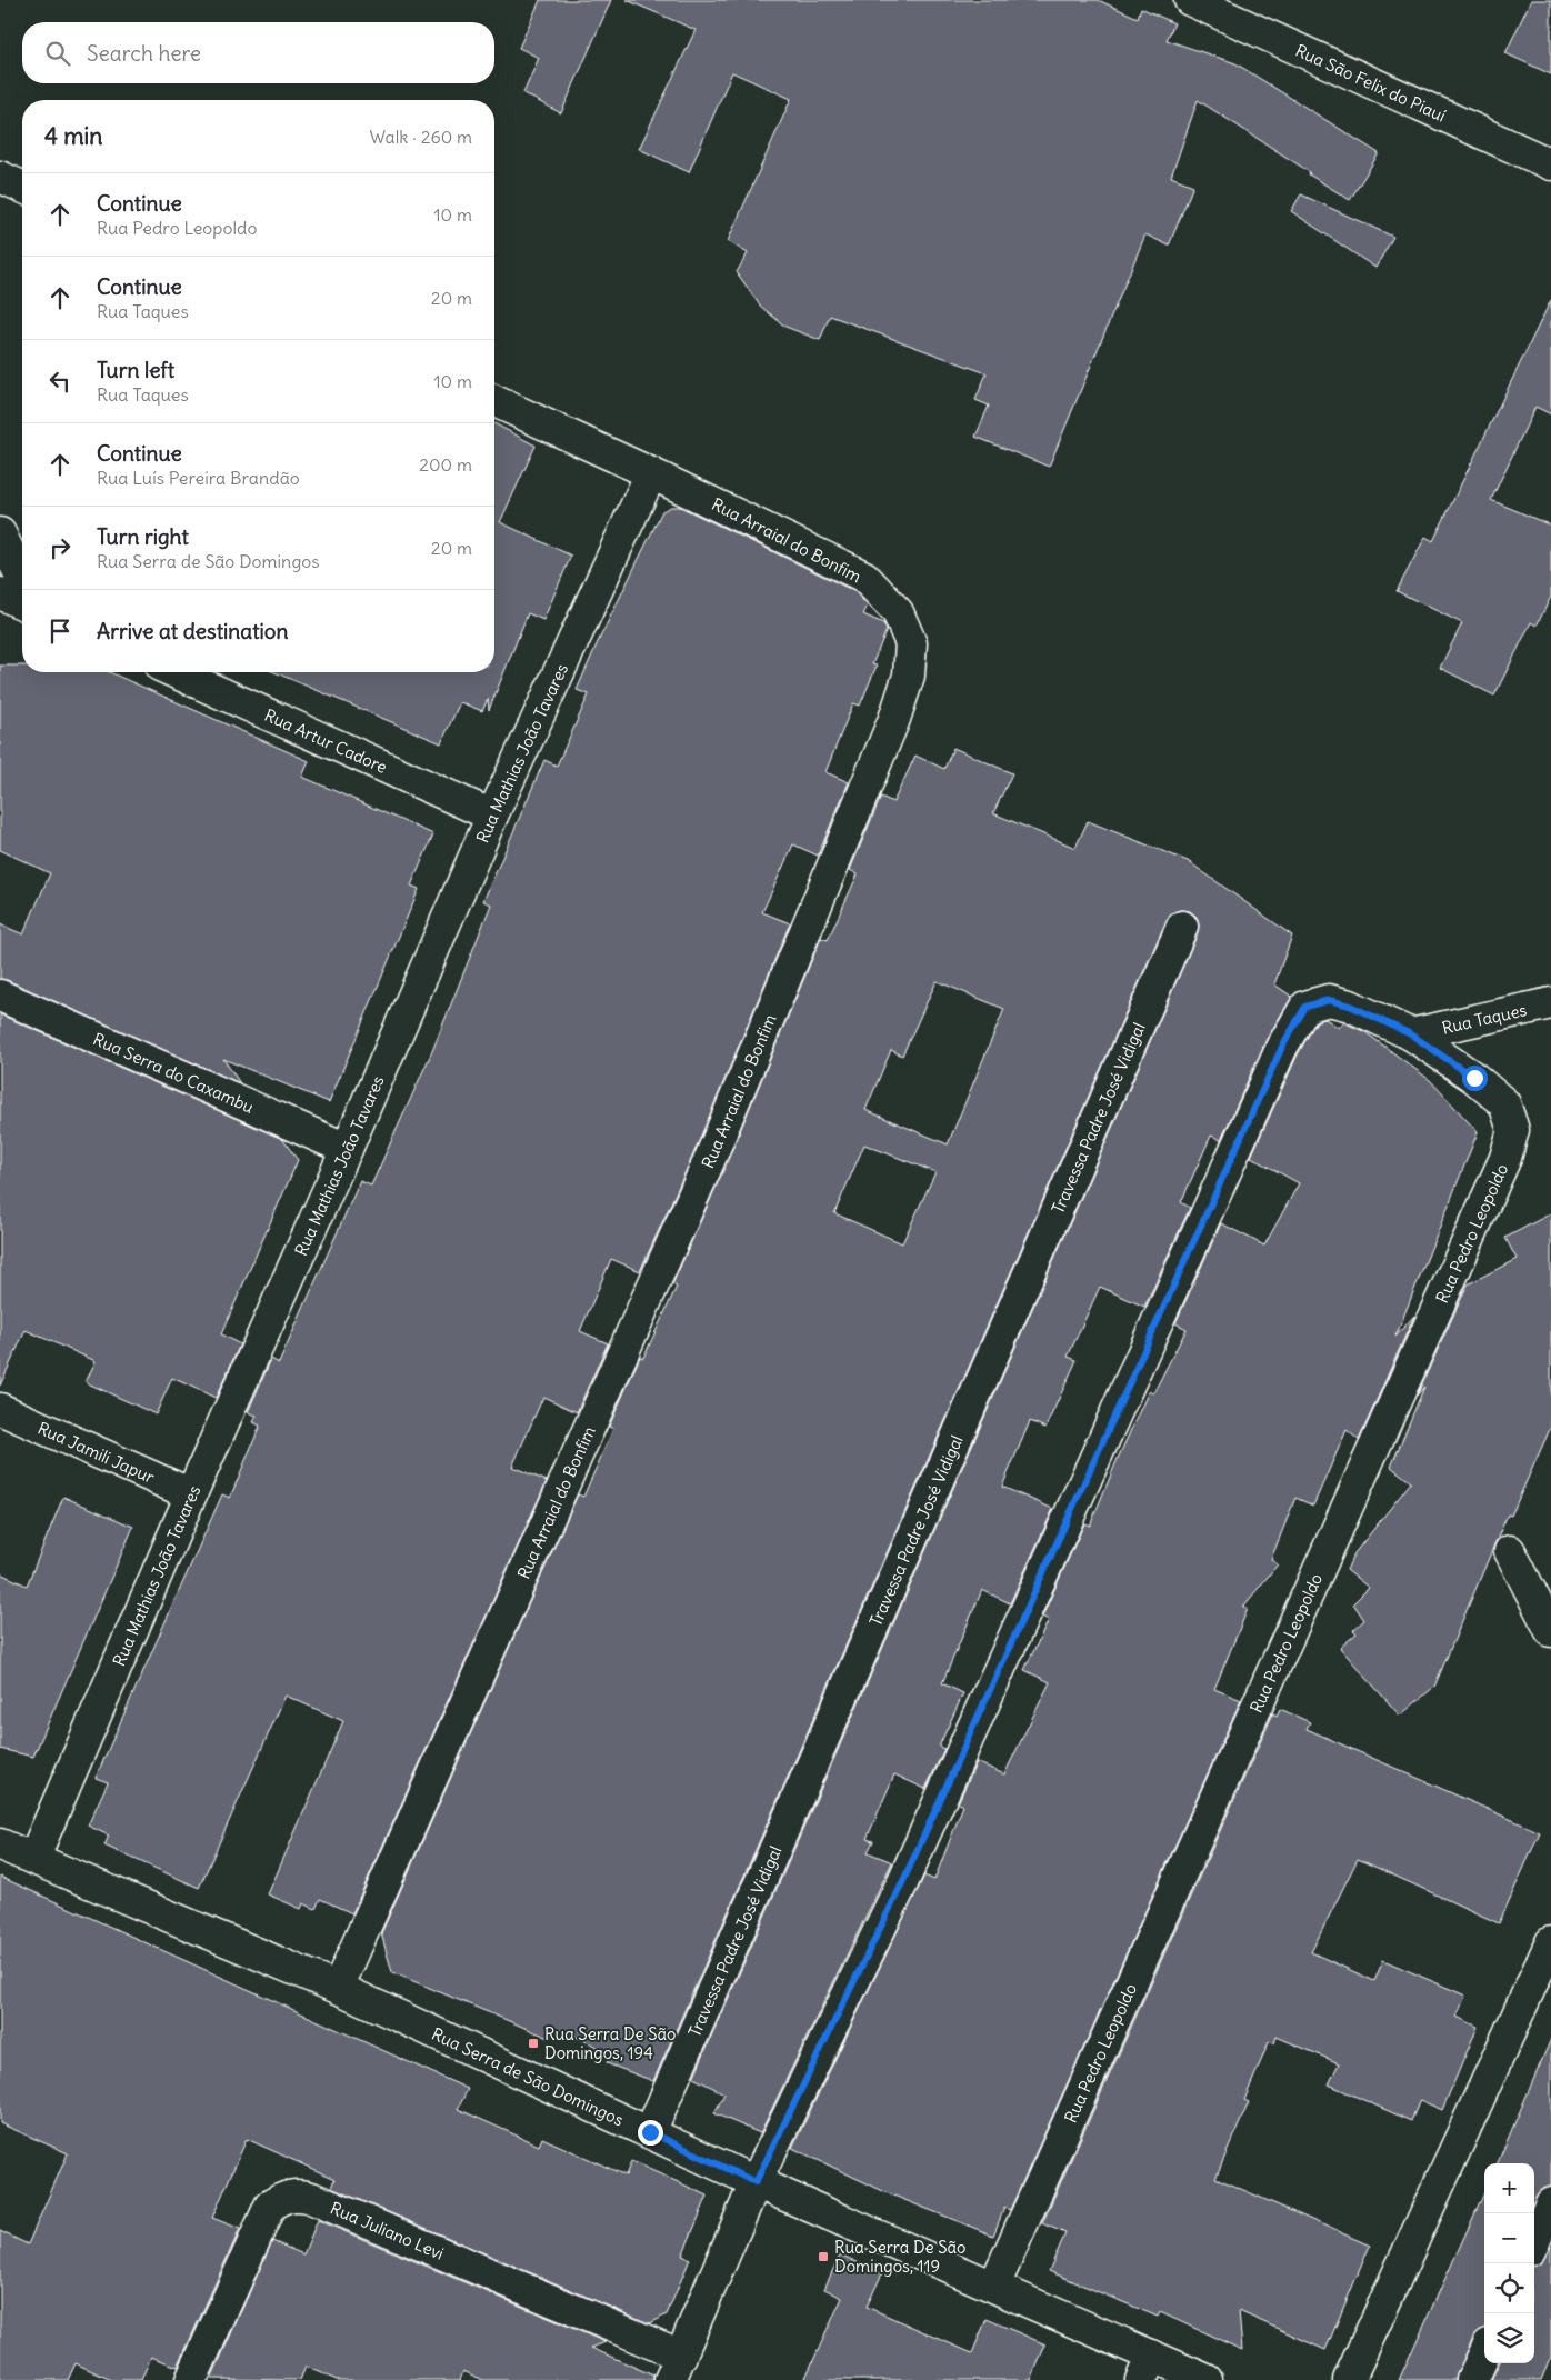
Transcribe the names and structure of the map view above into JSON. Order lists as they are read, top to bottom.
{
  "streets": {
    "street": [
      "Rua São Felix do Piauí",
      "Rua Arraial do Bonfim",
      "Rua Artur Cadore",
      "Rua Mathias João Tavares",
      "Rua Taques",
      "Rua Serra do Caxambu",
      "Travessa Padre José Vidigal",
      "Rua Pedro Leopoldo",
      "Rua Jamili Japur",
      "Rua Serra de São Domingos",
      "Rua Juliano Levi"
    ]
  },
  "crossings": [
    ["Rua Arraial do Bonfim", "Rua Mathias João Tavares"],
    ["Rua Arraial do Bonfim", "Rua Serra de São Domingos"],
    ["Rua Artur Cadore", "Rua Mathias João Tavares"],
    ["Rua Mathias João Tavares", "Rua Serra do Caxambu"],
    ["Rua Mathias João Tavares", "Rua Jamili Japur"],
    ["Rua Mathias João Tavares", "Rua Serra de São Domingos"],
    ["Rua Taques", "Rua Pedro Leopoldo"],
    ["Travessa Padre José Vidigal", "Rua Serra de São Domingos"],
    ["Rua Pedro Leopoldo", "Rua Serra de São Domingos"]
  ],
  "places": {
    "transit": ["Rua Serra De São Domingos, 194", "Rua Serra De São Domingos, 119"]
  },
  "page": {
    "search": "Search here",
    "heading": ["4 min", "Walk · 260 m"],
    "list": [
      ["Continue", "Rua Pedro Leopoldo", "10 m"],
      ["Continue", "Rua Taques", "20 m"],
      ["Turn left", "Rua Taques", "10 m"],
      ["Continue", "Rua Luís Pereira Brandão", "200 m"],
      ["Turn right", "Rua Serra de São Domingos", "20 m"],
      "Arrive at destination"
    ],
    "map_buttons": ["+", "−"]
  }
}
